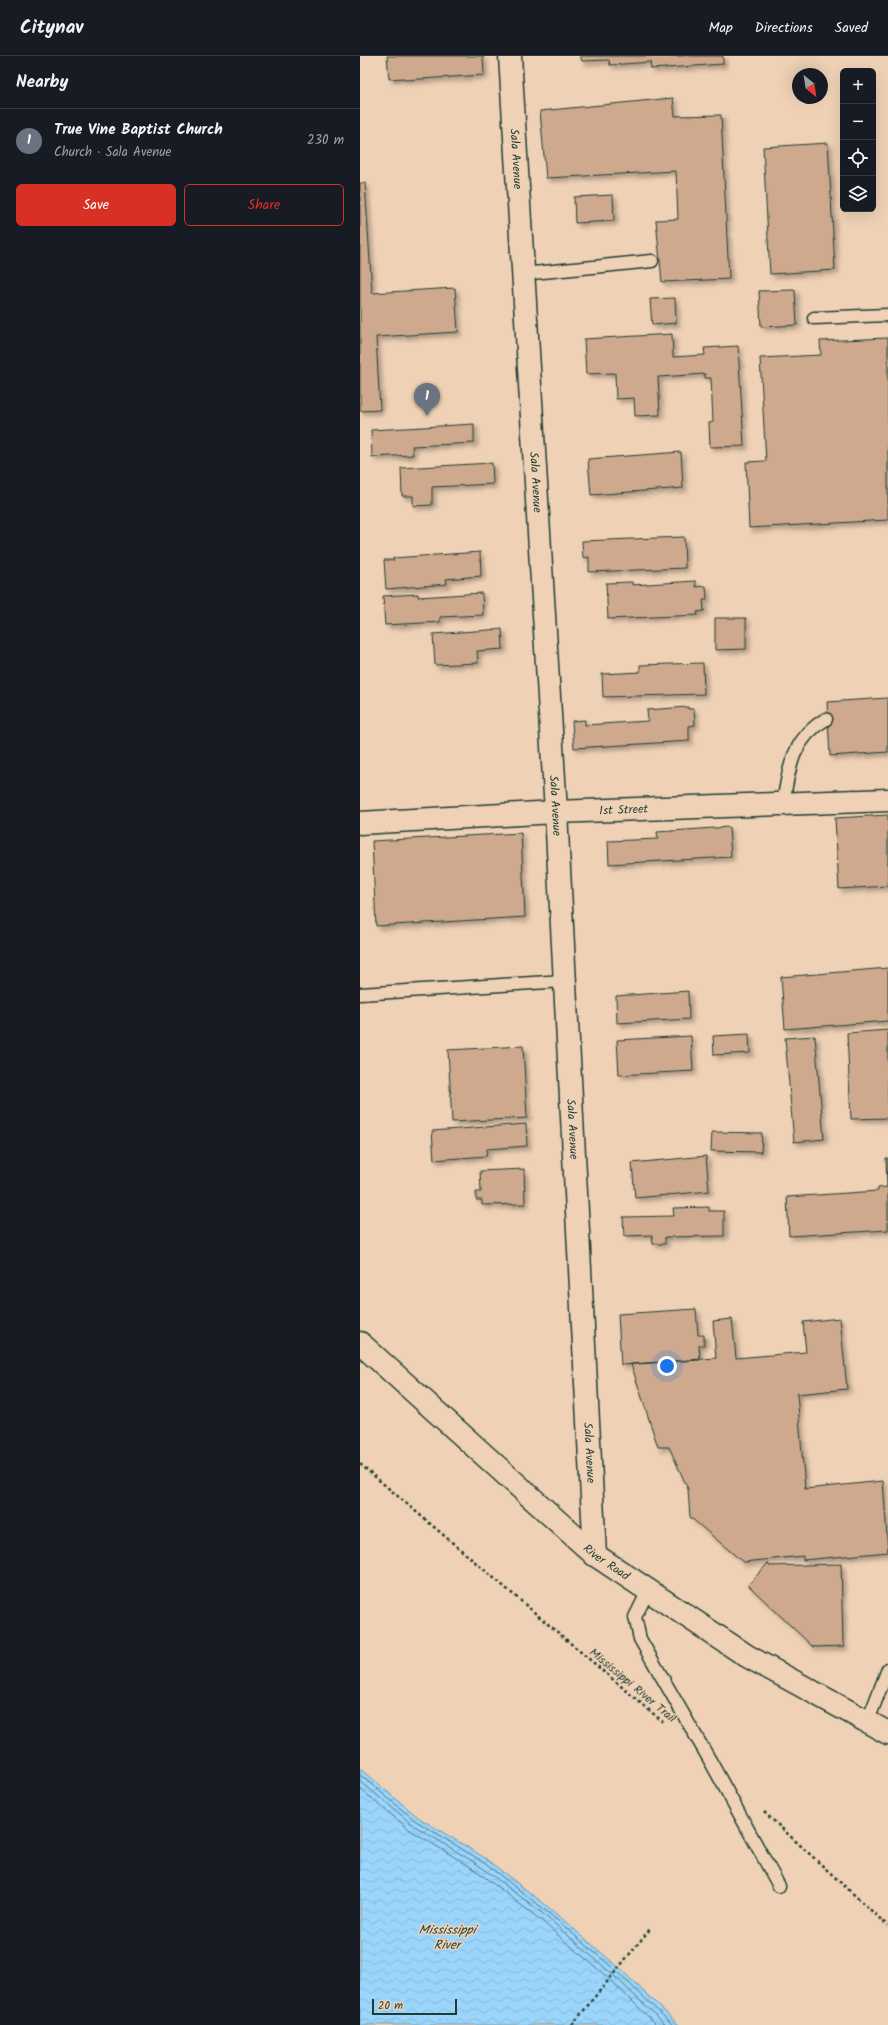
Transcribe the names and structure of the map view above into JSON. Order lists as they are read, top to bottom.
{
  "streets": {
    "street": ["Sala Avenue", "1st Street", "River Road"],
    "path": ["Mississippi River Trail"]
  },
  "crossings": [
    ["Sala Avenue", "1st Street"],
    ["Sala Avenue", "River Road"]
  ],
  "water": ["Mississippi River"],
  "scale_bar": "20 m",
  "north": "bottom right",
  "page": {
    "header": "Citynav",
    "nav": ["Map", "Directions", "Saved"],
    "heading": "Nearby",
    "map_buttons": ["+", "−"],
    "list": [
      {
        "mark": "1",
        "name": "True Vine Baptist Church",
        "note": "Church · Sala Avenue",
        "value": "230 m"
      }
    ],
    "buttons": ["Save", "Share"],
    "pins": "1",
    "scale": "20 m"
  }
}
